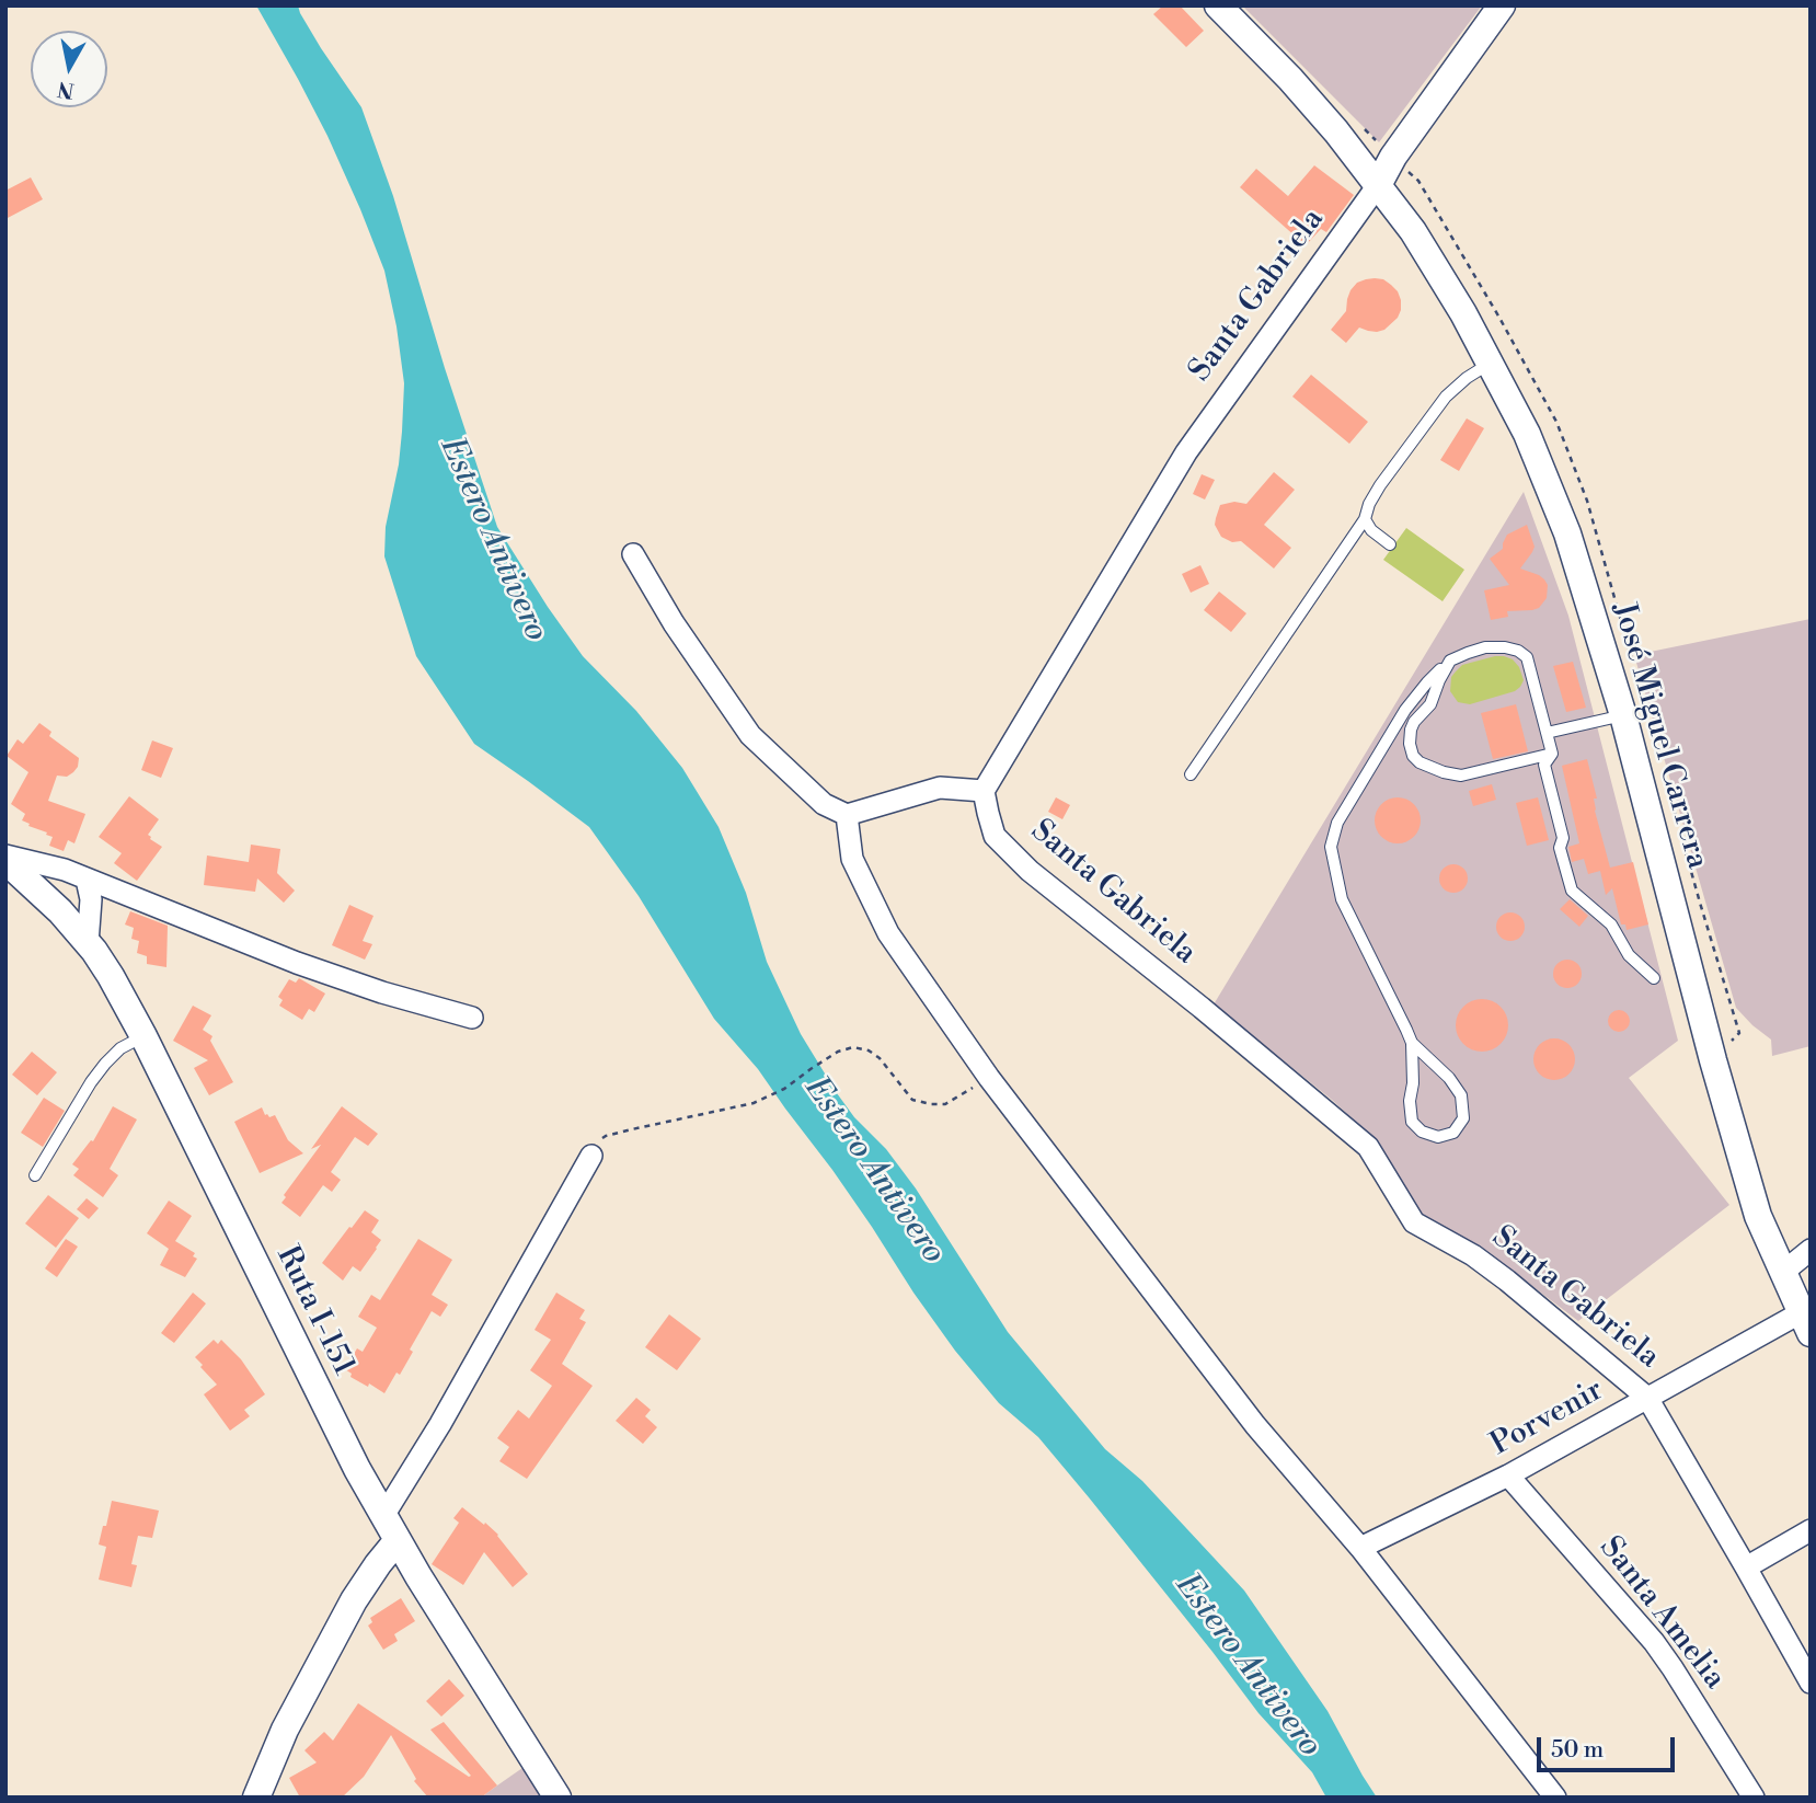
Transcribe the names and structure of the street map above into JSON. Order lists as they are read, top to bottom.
{
  "streets": {
    "street": [
      "Santa Gabriela",
      "José Miguel Carrera",
      "Ruta I-151",
      "Porvenir",
      "Santa Amelia"
    ]
  },
  "crossings": [
    ["Santa Gabriela", "José Miguel Carrera"],
    ["Santa Gabriela", "Porvenir"],
    ["José Miguel Carrera", "Porvenir"],
    ["Porvenir", "Santa Amelia"]
  ],
  "water": ["Estero Antivero"],
  "scale_bar": "50 m",
  "north": "bottom"
}
